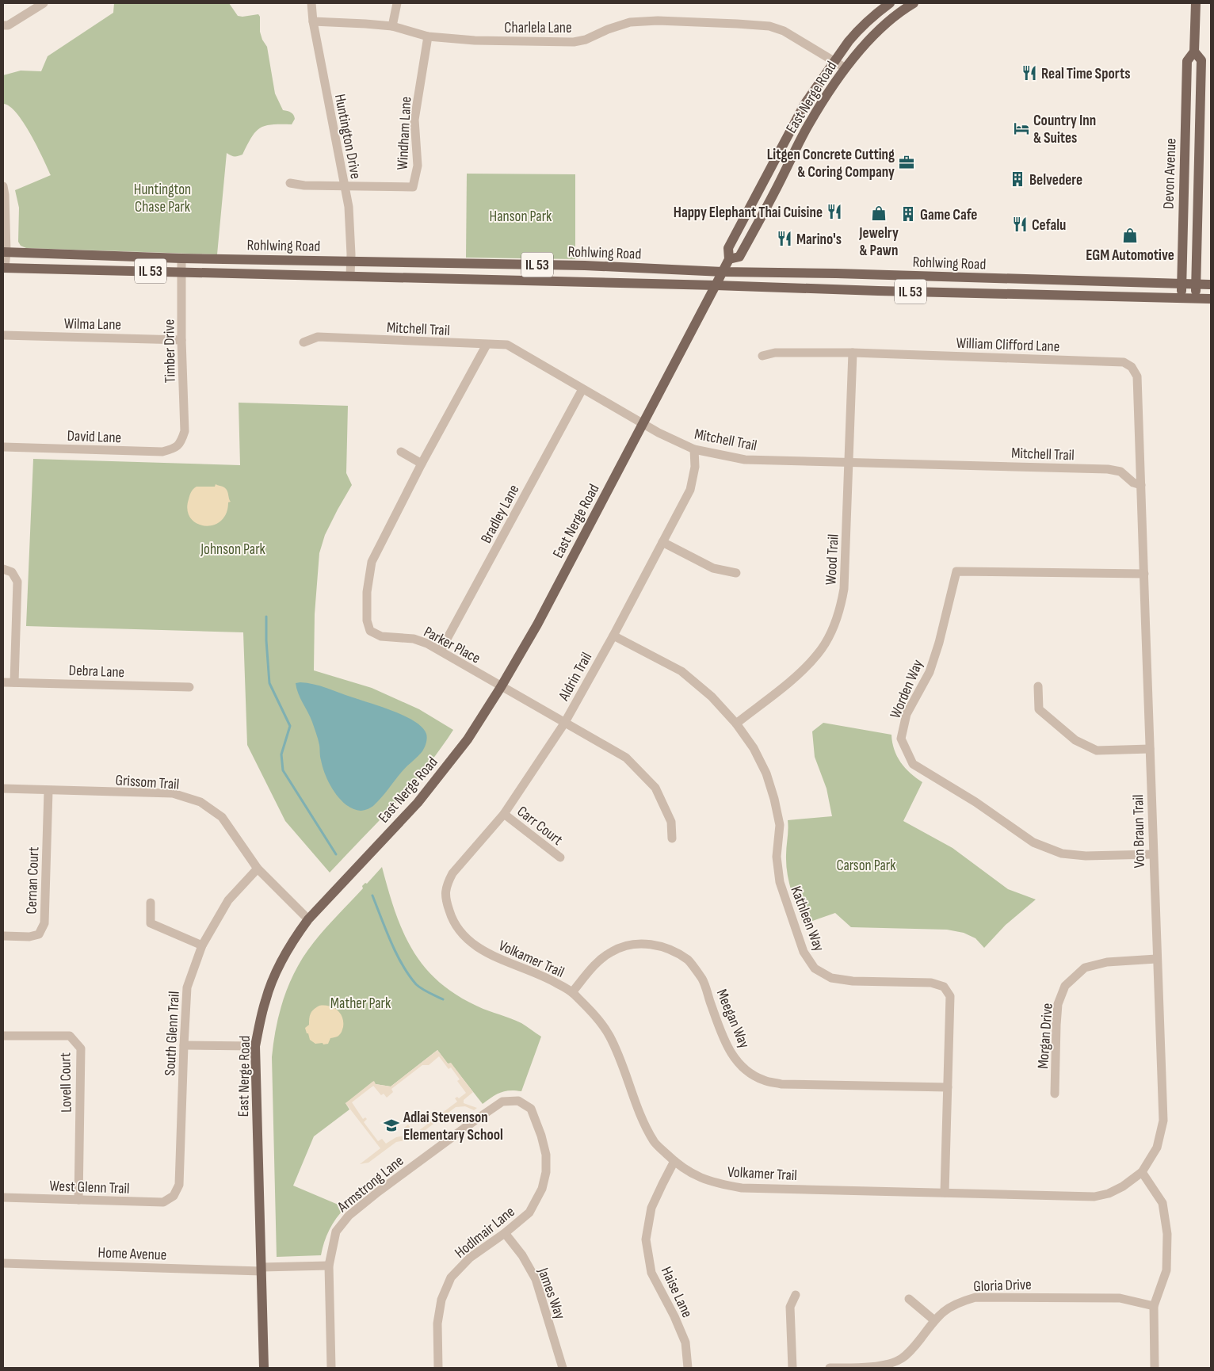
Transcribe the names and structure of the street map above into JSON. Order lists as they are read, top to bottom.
{
  "streets": {
    "main road": [
      "East Nerge Road",
      "Devon Avenue",
      "Rohlwing Road",
      "IL 53"
    ],
    "street": [
      "Charlela Lane",
      "Windham Lane",
      "Huntington Drive",
      "Wilma Lane",
      "Mitchell Trail",
      "William Clifford Lane",
      "Timber Drive",
      "David Lane",
      "Bradley Lane",
      "Wood Trail",
      "Parker Place",
      "Debra Lane",
      "Aldrin Trail",
      "Worden Way",
      "Grissom Trail",
      "Carr Court",
      "Von Braun Trail",
      "Cernan Court",
      "Kathleen Way",
      "Volkamer Trail",
      "Meegan Way",
      "South Glenn Trail",
      "Morgan Drive",
      "Lovell Court",
      "Armstrong Lane",
      "West Glenn Trail",
      "Hodlmair Lane",
      "Home Avenue",
      "Gloria Drive",
      "Haise Lane",
      "James Way"
    ]
  },
  "crossings": [
    ["Charlela Lane", "East Nerge Road"],
    ["Charlela Lane", "Windham Lane"],
    ["Charlela Lane", "Huntington Drive"],
    ["East Nerge Road", "Rohlwing Road"],
    ["East Nerge Road", "Mitchell Trail"],
    ["East Nerge Road", "Parker Place"],
    ["East Nerge Road", "Grissom Trail"],
    ["East Nerge Road", "Home Avenue"],
    ["Windham Lane", "Huntington Drive"],
    ["Huntington Drive", "Rohlwing Road"],
    ["Devon Avenue", "Rohlwing Road"],
    ["Devon Avenue", "IL 53"],
    ["Rohlwing Road", "IL 53"],
    ["Rohlwing Road", "Timber Drive"],
    ["Wilma Lane", "Timber Drive"],
    ["Mitchell Trail", "William Clifford Lane"],
    ["Mitchell Trail", "Bradley Lane"],
    ["Mitchell Trail", "Wood Trail"],
    ["Mitchell Trail", "Parker Place"],
    ["Mitchell Trail", "Aldrin Trail"],
    ["Mitchell Trail", "Von Braun Trail"],
    ["William Clifford Lane", "Wood Trail"],
    ["William Clifford Lane", "Von Braun Trail"],
    ["Timber Drive", "David Lane"],
    ["Bradley Lane", "Parker Place"],
    ["Wood Trail", "Kathleen Way"],
    ["Parker Place", "Aldrin Trail"],
    ["Aldrin Trail", "Carr Court"],
    ["Aldrin Trail", "Kathleen Way"],
    ["Aldrin Trail", "Volkamer Trail"],
    ["Worden Way", "Von Braun Trail"],
    ["Grissom Trail", "Cernan Court"],
    ["Grissom Trail", "South Glenn Trail"],
    ["Von Braun Trail", "Volkamer Trail"],
    ["Von Braun Trail", "Morgan Drive"],
    ["Kathleen Way", "Volkamer Trail"],
    ["Kathleen Way", "Meegan Way"],
    ["Volkamer Trail", "Meegan Way"],
    ["Volkamer Trail", "Haise Lane"],
    ["South Glenn Trail", "West Glenn Trail"],
    ["Lovell Court", "West Glenn Trail"],
    ["Armstrong Lane", "Hodlmair Lane"],
    ["Armstrong Lane", "Home Avenue"],
    ["Hodlmair Lane", "James Way"]
  ],
  "parks": [
    "Huntington Chase Park",
    "Hanson Park",
    "Johnson Park",
    "Carson Park",
    "Mather Park"
  ],
  "places": {
    "restaurant": [
      "Real Time Sports",
      "Happy Elephant Thai Cuisine",
      "Cefalu",
      "Marino's"
    ],
    "hotel": ["Country Inn & Suites"],
    "office": ["Litgen Concrete Cutting & Coring Company"],
    "building": ["Belvedere", "Game Cafe"],
    "shop": ["Jewelry & Pawn", "EGM Automotive"],
    "school or university": ["Adlai Stevenson Elementary School"]
  }
}
